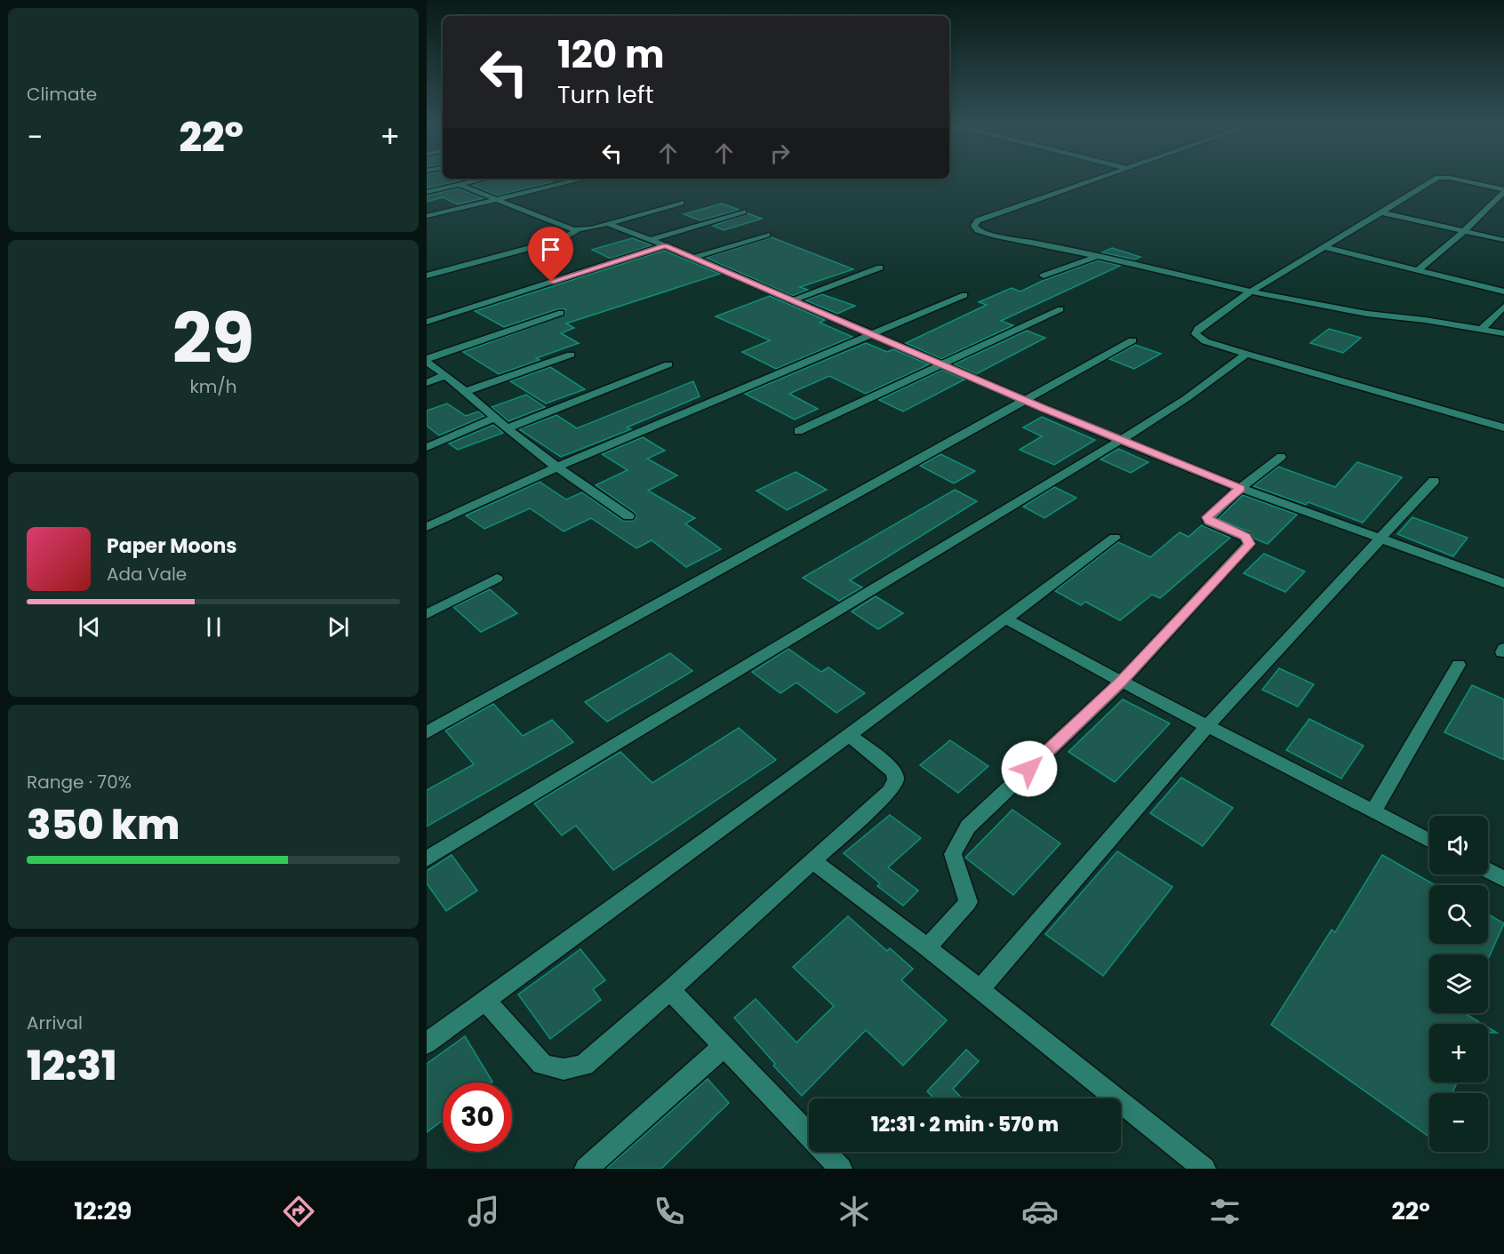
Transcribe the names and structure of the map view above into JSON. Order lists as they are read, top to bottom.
{
  "page": {
    "tile": [
      "Climate",
      ["29", "km/h"],
      ["Range · 70%", "350 km"],
      ["Arrival", "12:31"]
    ],
    "turn": ["120 m", "Turn left"],
    "heat": ["−", "22°", "+"],
    "song": ["Paper Moons", "Ada Vale"],
    "map_buttons": ["+", "−"],
    "limit": "30",
    "trip": "12:31 · 2 min · 570 m",
    "tabs": ["12:29", "22°"]
  }
}
